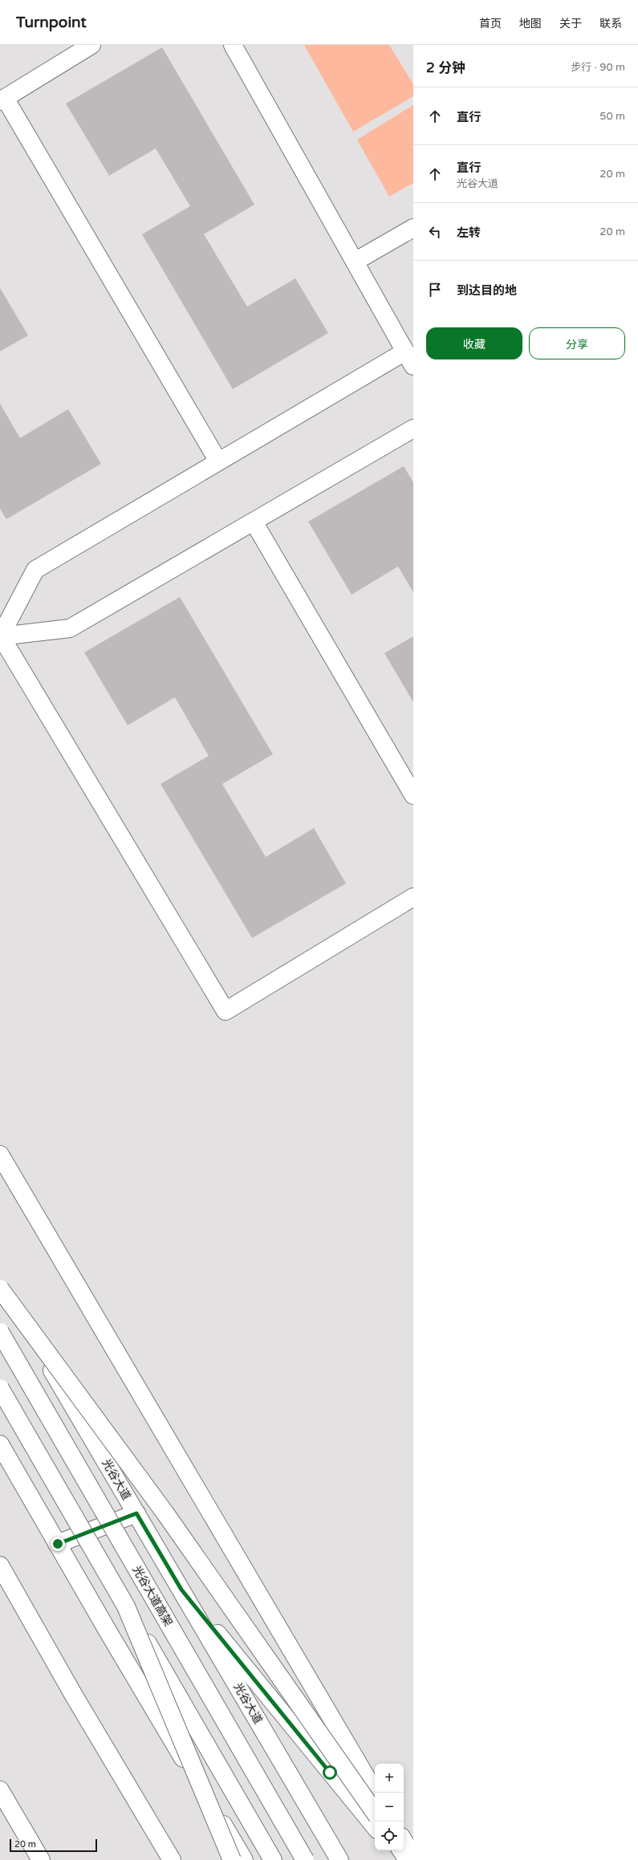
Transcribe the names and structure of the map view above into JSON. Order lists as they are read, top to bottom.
{
  "streets": {
    "main road": ["光谷大道", "光谷大道高架"]
  },
  "scale_bar": "20 m",
  "page": {
    "header": "Turnpoint",
    "nav": [
      "首页",
      "地图",
      "关于",
      "联系"
    ],
    "heading": ["2 分钟", "步行 · 90 m"],
    "list": [
      ["直行", "50 m"],
      ["直行", "光谷大道", "20 m"],
      ["左转", "20 m"],
      "到达目的地"
    ],
    "buttons": ["收藏", "分享"],
    "map_buttons": ["+", "−"],
    "scale": "20 m"
  }
}
